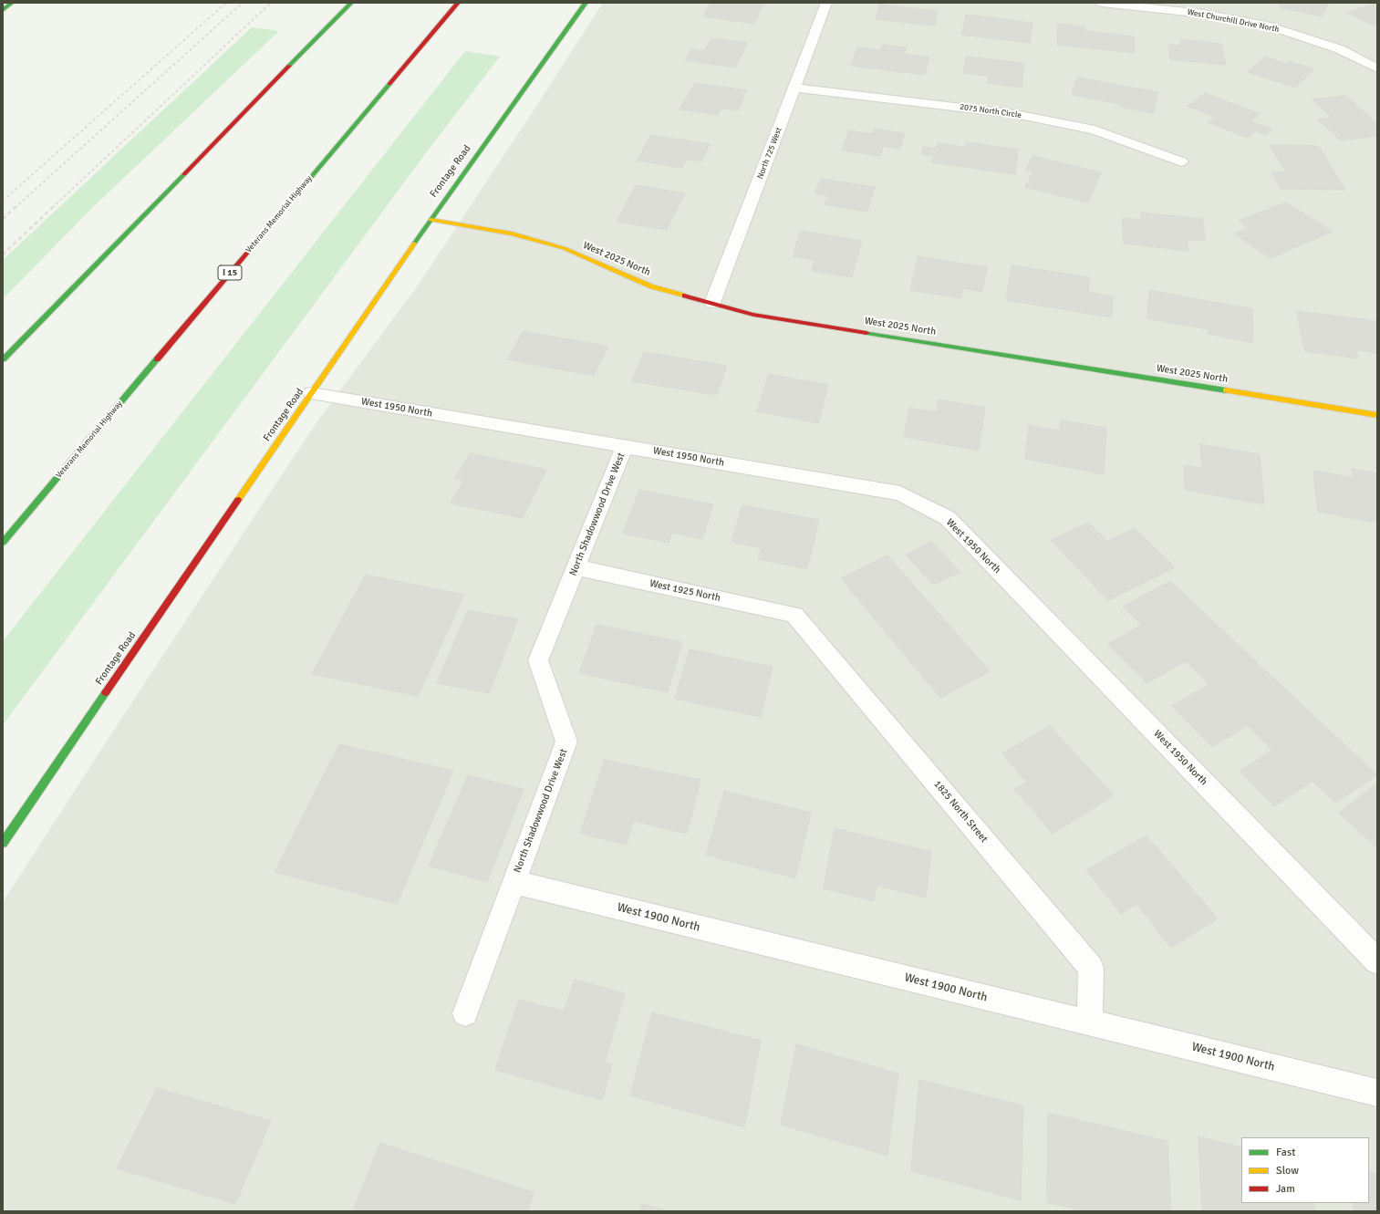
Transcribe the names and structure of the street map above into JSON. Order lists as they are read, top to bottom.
{
  "streets": {
    "main road": [
      "Frontage Road",
      "Veterans Memorial Highway",
      "West 2025 North",
      "I 15"
    ],
    "street": [
      "West Churchill Drive North",
      "2075 North Circle",
      "North 725 West",
      "West 1950 North",
      "North Shadowwood Drive West",
      "West 1925 North",
      "1825 North Street",
      "West 1900 North"
    ]
  },
  "crossings": [
    ["2075 North Circle", "North 725 West"],
    ["North 725 West", "West 2025 North"],
    ["Frontage Road", "West 2025 North"],
    ["Frontage Road", "West 1950 North"],
    ["West 1950 North", "North Shadowwood Drive West"],
    ["North Shadowwood Drive West", "West 1925 North"],
    ["North Shadowwood Drive West", "West 1900 North"],
    ["West 1925 North", "1825 North Street"],
    ["1825 North Street", "West 1900 North"]
  ],
  "legend": ["Fast", "Slow", "Jam"]
}
